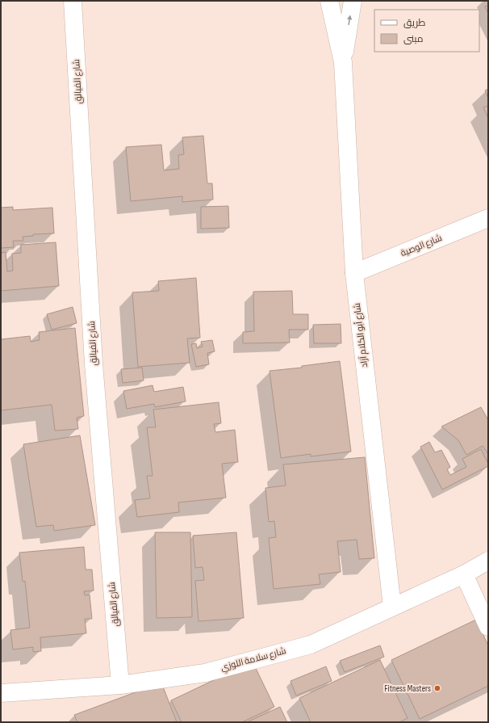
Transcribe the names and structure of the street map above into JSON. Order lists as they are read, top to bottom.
{
  "streets": {
    "street": [
      "شارع الفيالق",
      "شارع الوصية",
      "شارع أبو الكلام آزاد",
      "شارع سلامة اللوزي"
    ]
  },
  "crossings": [
    ["شارع الفيالق", "شارع سلامة اللوزي"],
    ["شارع الوصية", "شارع أبو الكلام آزاد"],
    ["شارع أبو الكلام آزاد", "شارع سلامة اللوزي"]
  ],
  "places": ["Fitness Masters"],
  "legend": ["طريق", "مبنى"]
}
